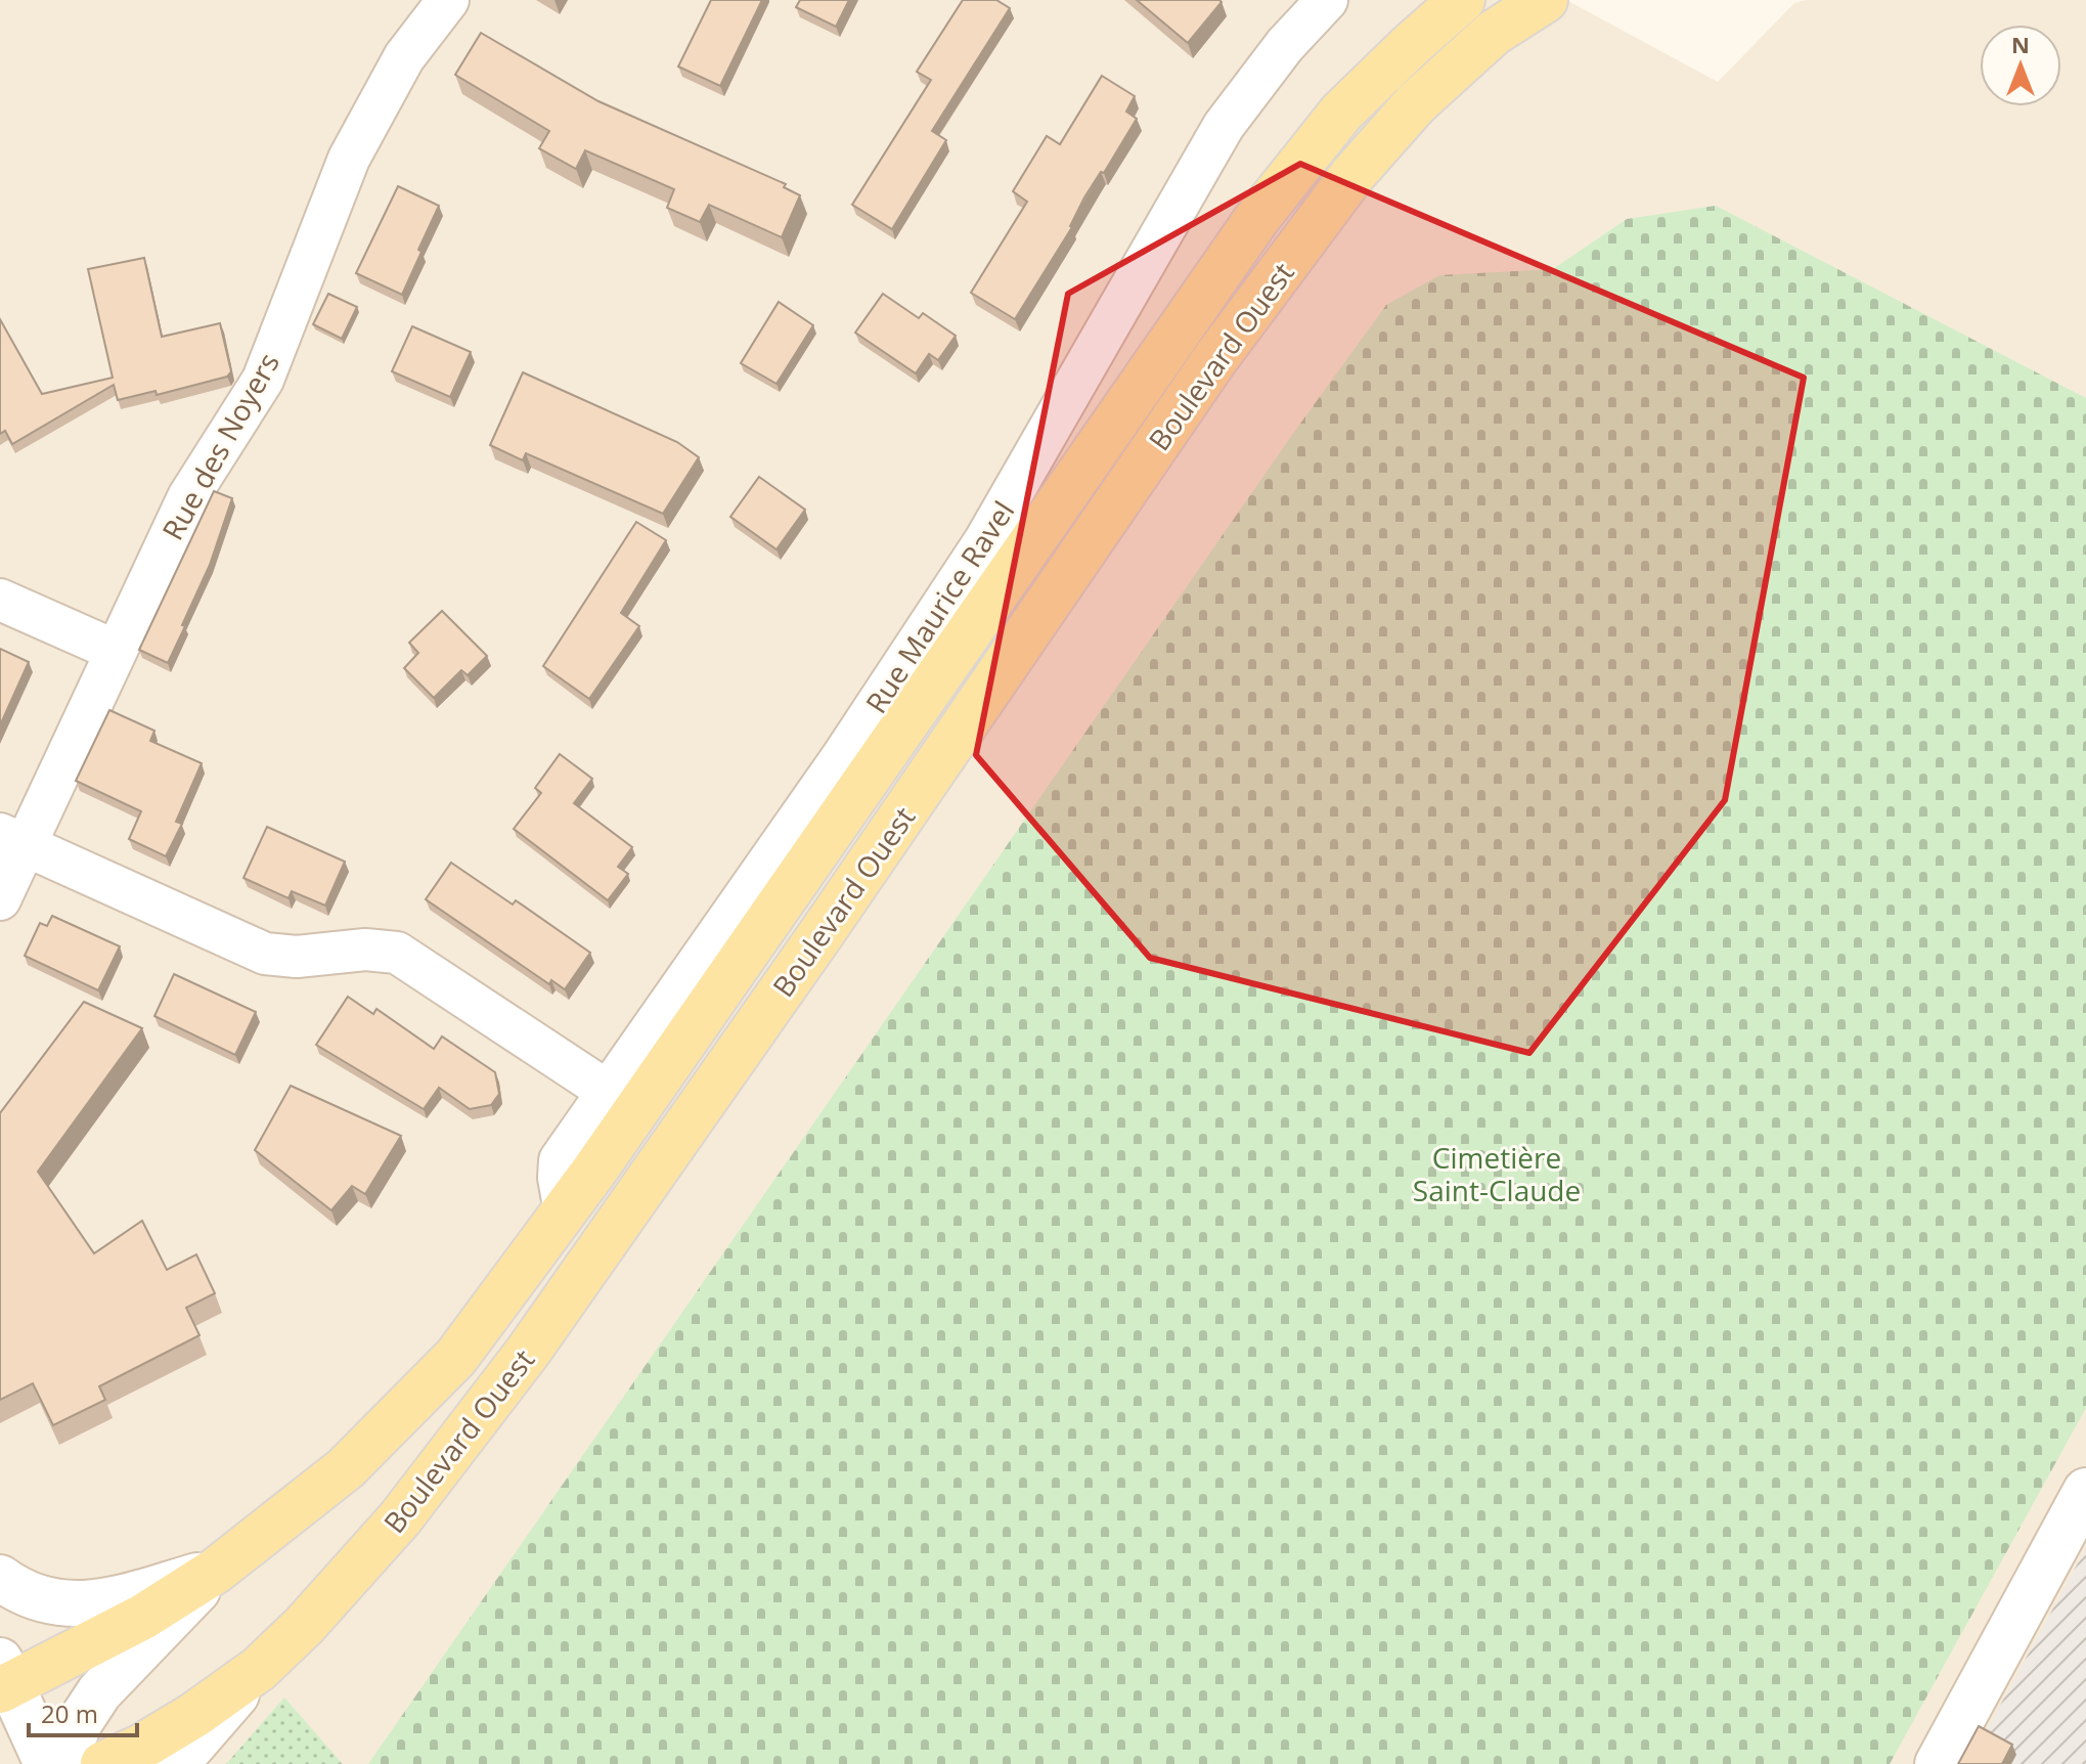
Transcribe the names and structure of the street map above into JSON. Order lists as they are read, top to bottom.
{
  "streets": {
    "main road": ["Boulevard Ouest"],
    "street": ["Rue des Noyers", "Rue Maurice Ravel"]
  },
  "crossings": [
    ["Boulevard Ouest", "Rue Maurice Ravel"]
  ],
  "parks": ["Cimetière Saint-Claude"],
  "scale_bar": "20 m",
  "north": "top"
}
